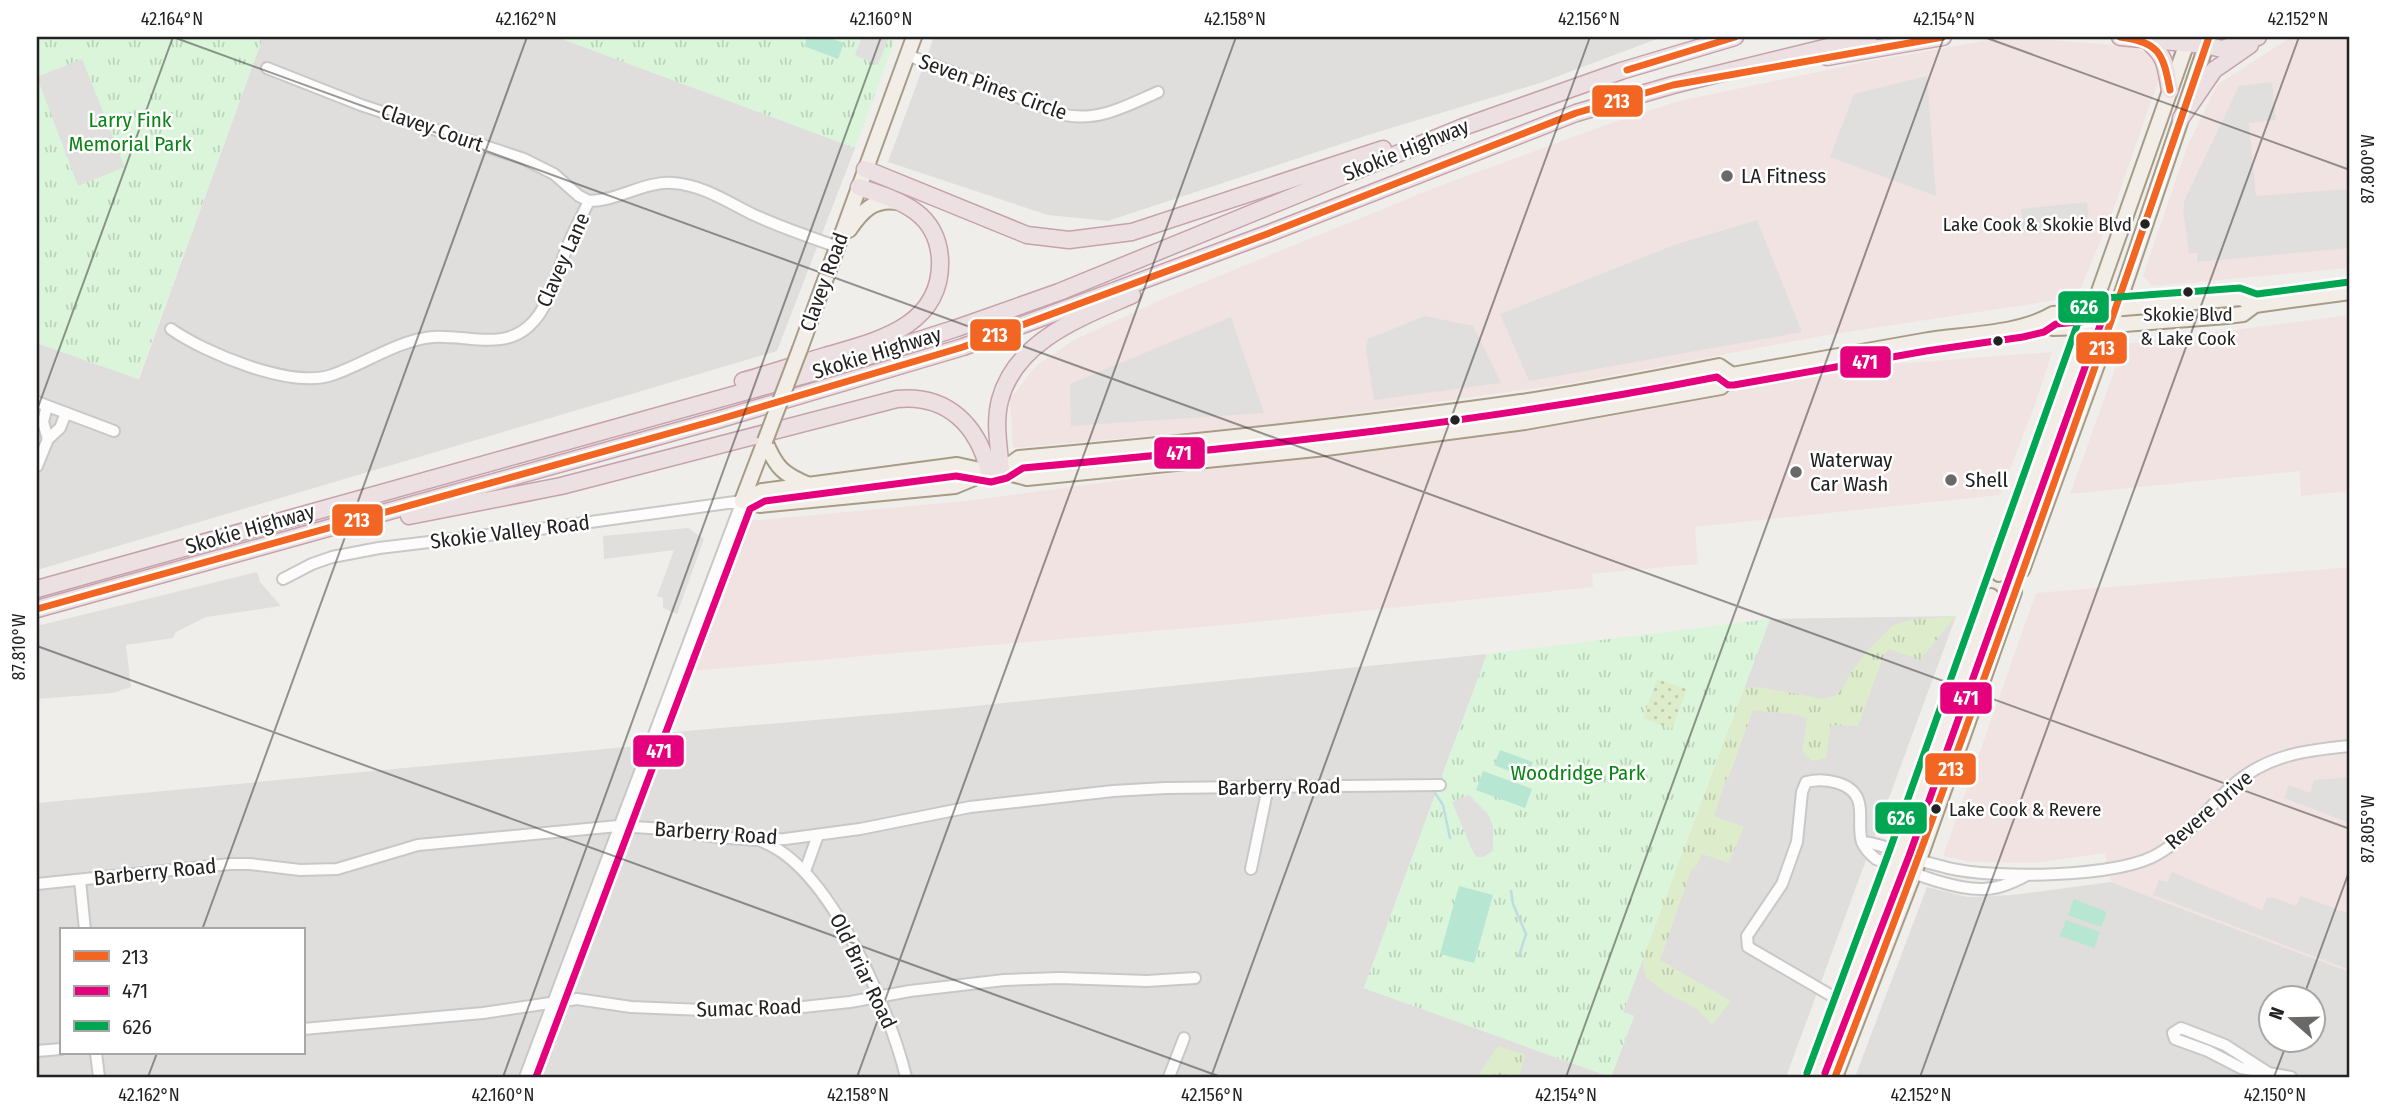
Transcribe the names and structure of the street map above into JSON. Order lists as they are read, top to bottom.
{
  "streets": {
    "highway": ["Skokie Highway"],
    "main road": ["Clavey Road", "Skokie Valley Road"],
    "street": [
      "Seven Pines Circle",
      "Clavey Court",
      "Clavey Lane",
      "Barberry Road",
      "Revere Drive",
      "Old Briar Road",
      "Sumac Road"
    ]
  },
  "crossings": [
    ["Seven Pines Circle", "Clavey Road"],
    ["Clavey Court", "Clavey Lane"],
    ["Clavey Lane", "Clavey Road"],
    ["Clavey Road", "Skokie Valley Road"],
    ["Clavey Road", "Barberry Road"],
    ["Clavey Road", "Sumac Road"],
    ["Barberry Road", "Old Briar Road"],
    ["Old Briar Road", "Sumac Road"]
  ],
  "parks": ["Larry Fink Memorial Park", "Woodridge Park"],
  "places": [
    "LA Fitness",
    "Lake Cook & Skokie Blvd",
    "Skokie Blvd & Lake Cook",
    "Waterway Car Wash",
    "Shell",
    "Lake Cook & Revere"
  ],
  "lines": ["transit line 213", "transit line 626", "transit line 471"],
  "legend": ["213", "471", "626"],
  "north": "left",
  "coordinates": [
    "42.164°N",
    "42.162°N",
    "42.160°N",
    "42.158°N",
    "42.156°N",
    "42.154°N",
    "42.152°N",
    "87.800°W",
    "87.810°W",
    "87.805°W",
    "42.150°N"
  ]
}
